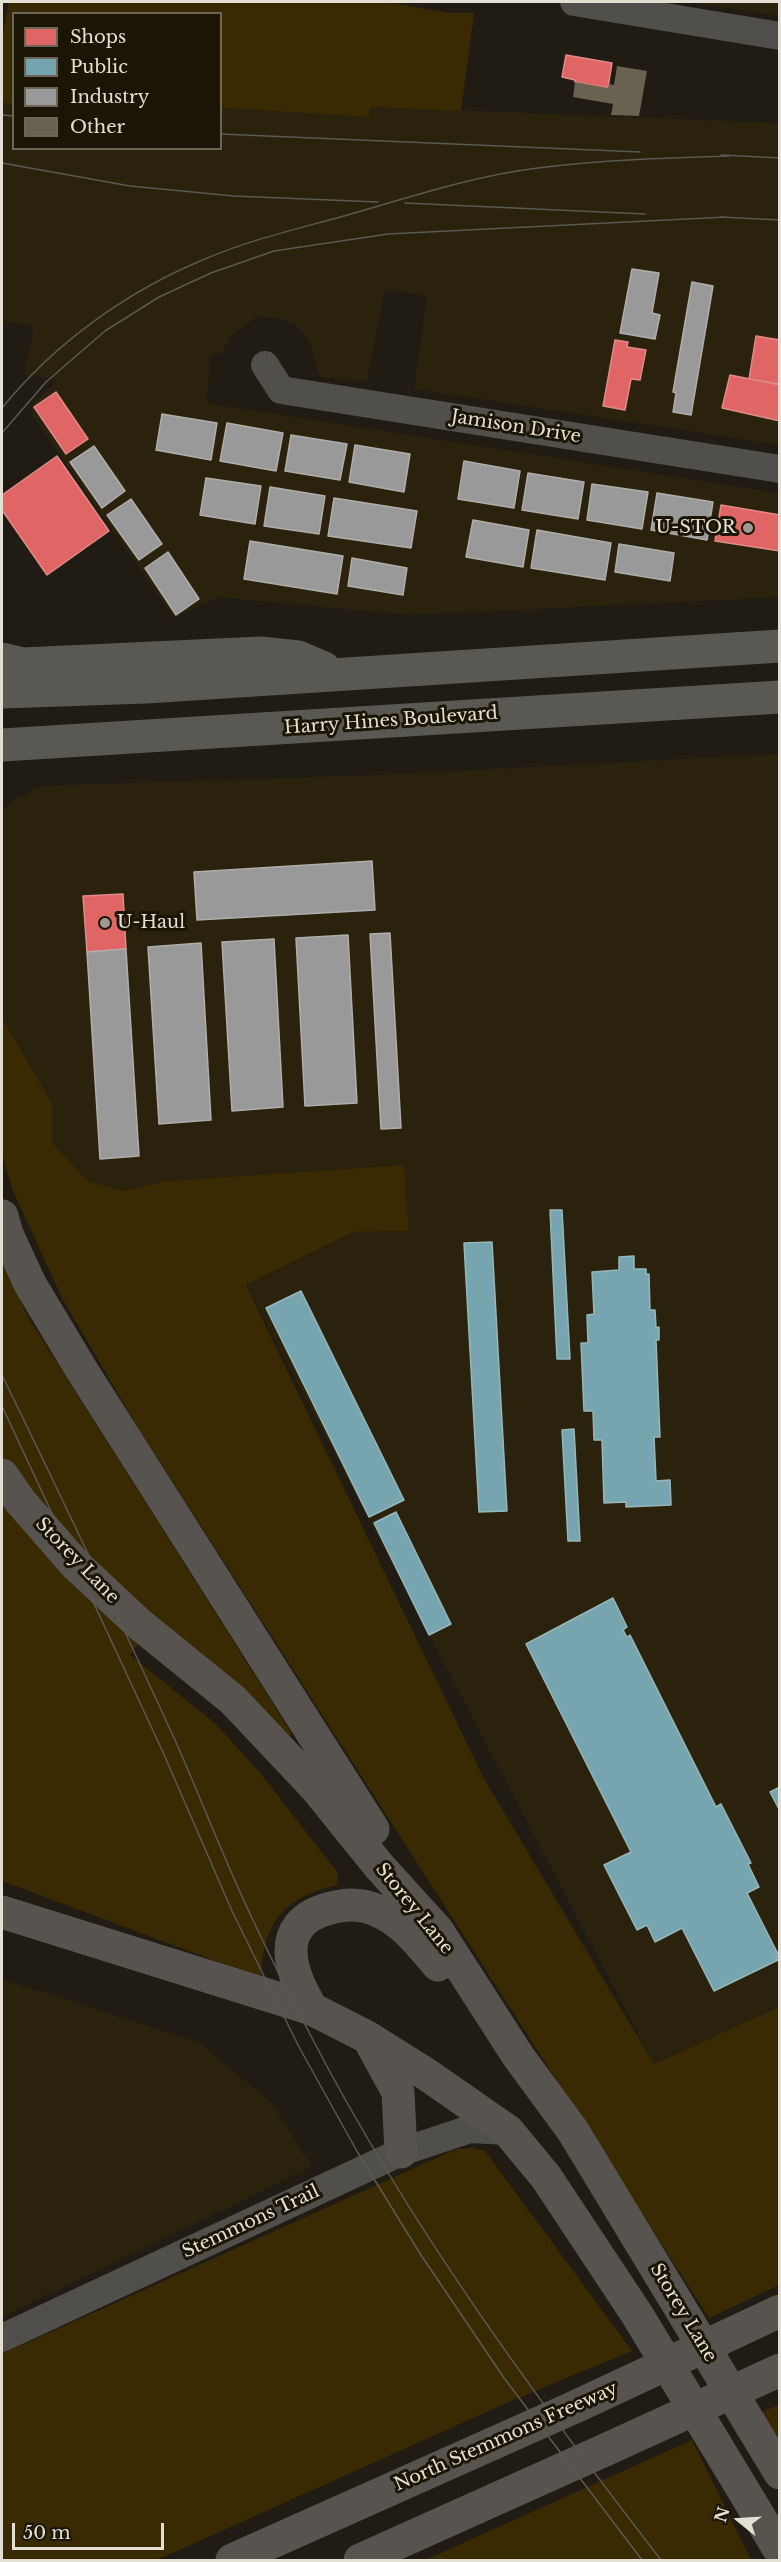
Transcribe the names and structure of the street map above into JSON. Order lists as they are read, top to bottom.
{
  "streets": {
    "highway": ["Storey Lane", "North Stemmons Freeway"],
    "main road": ["Harry Hines Boulevard"],
    "street": ["Jamison Drive", "Stemmons Trail"]
  },
  "places": ["U-STOR", "U-Haul"],
  "legend": [
    "Shops",
    "Public",
    "Industry",
    "Other"
  ],
  "scale_bar": "50 m",
  "north": "left"
}
